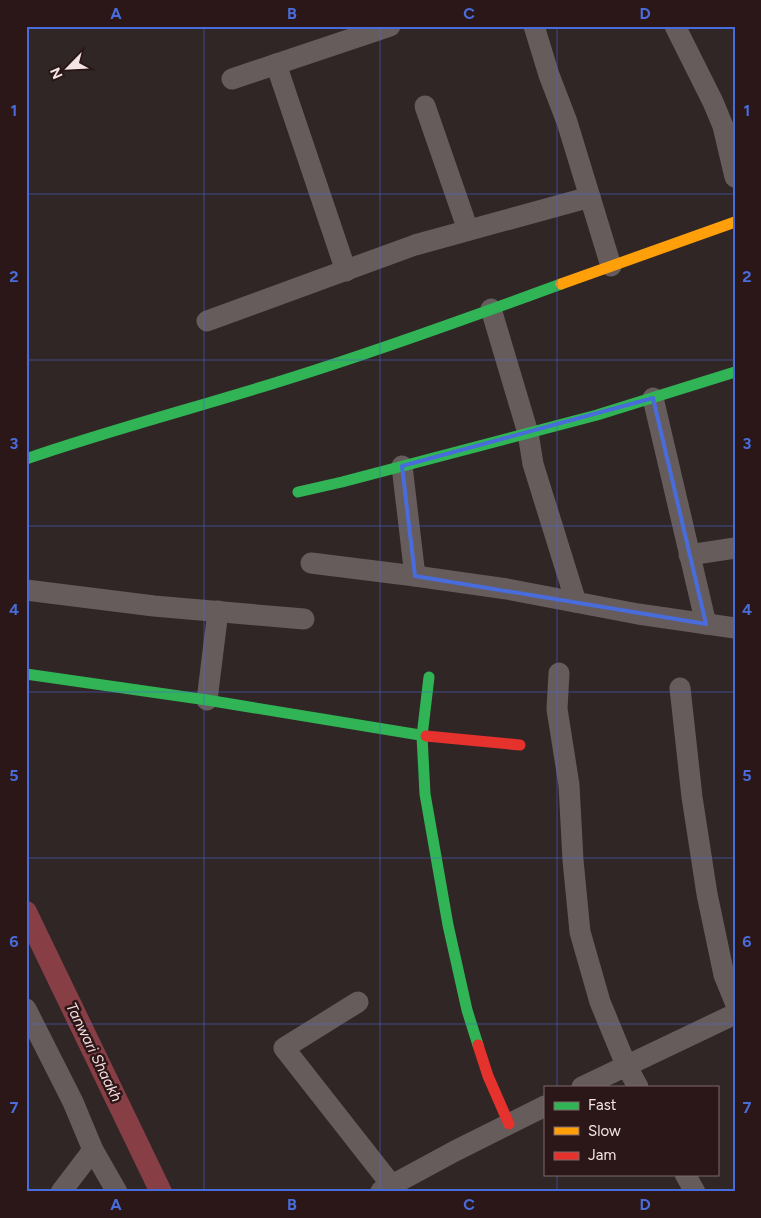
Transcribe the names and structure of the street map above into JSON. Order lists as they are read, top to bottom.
{
  "water": ["Tanwari Shaakh"],
  "legend": ["Fast", "Slow", "Jam"],
  "north": "bottom left",
  "grid": {
    "columns": [
      "A",
      "B",
      "C",
      "D"
    ],
    "rows": [
      "1",
      "2",
      "3",
      "4",
      "5",
      "6",
      "7"
    ]
  }
}
